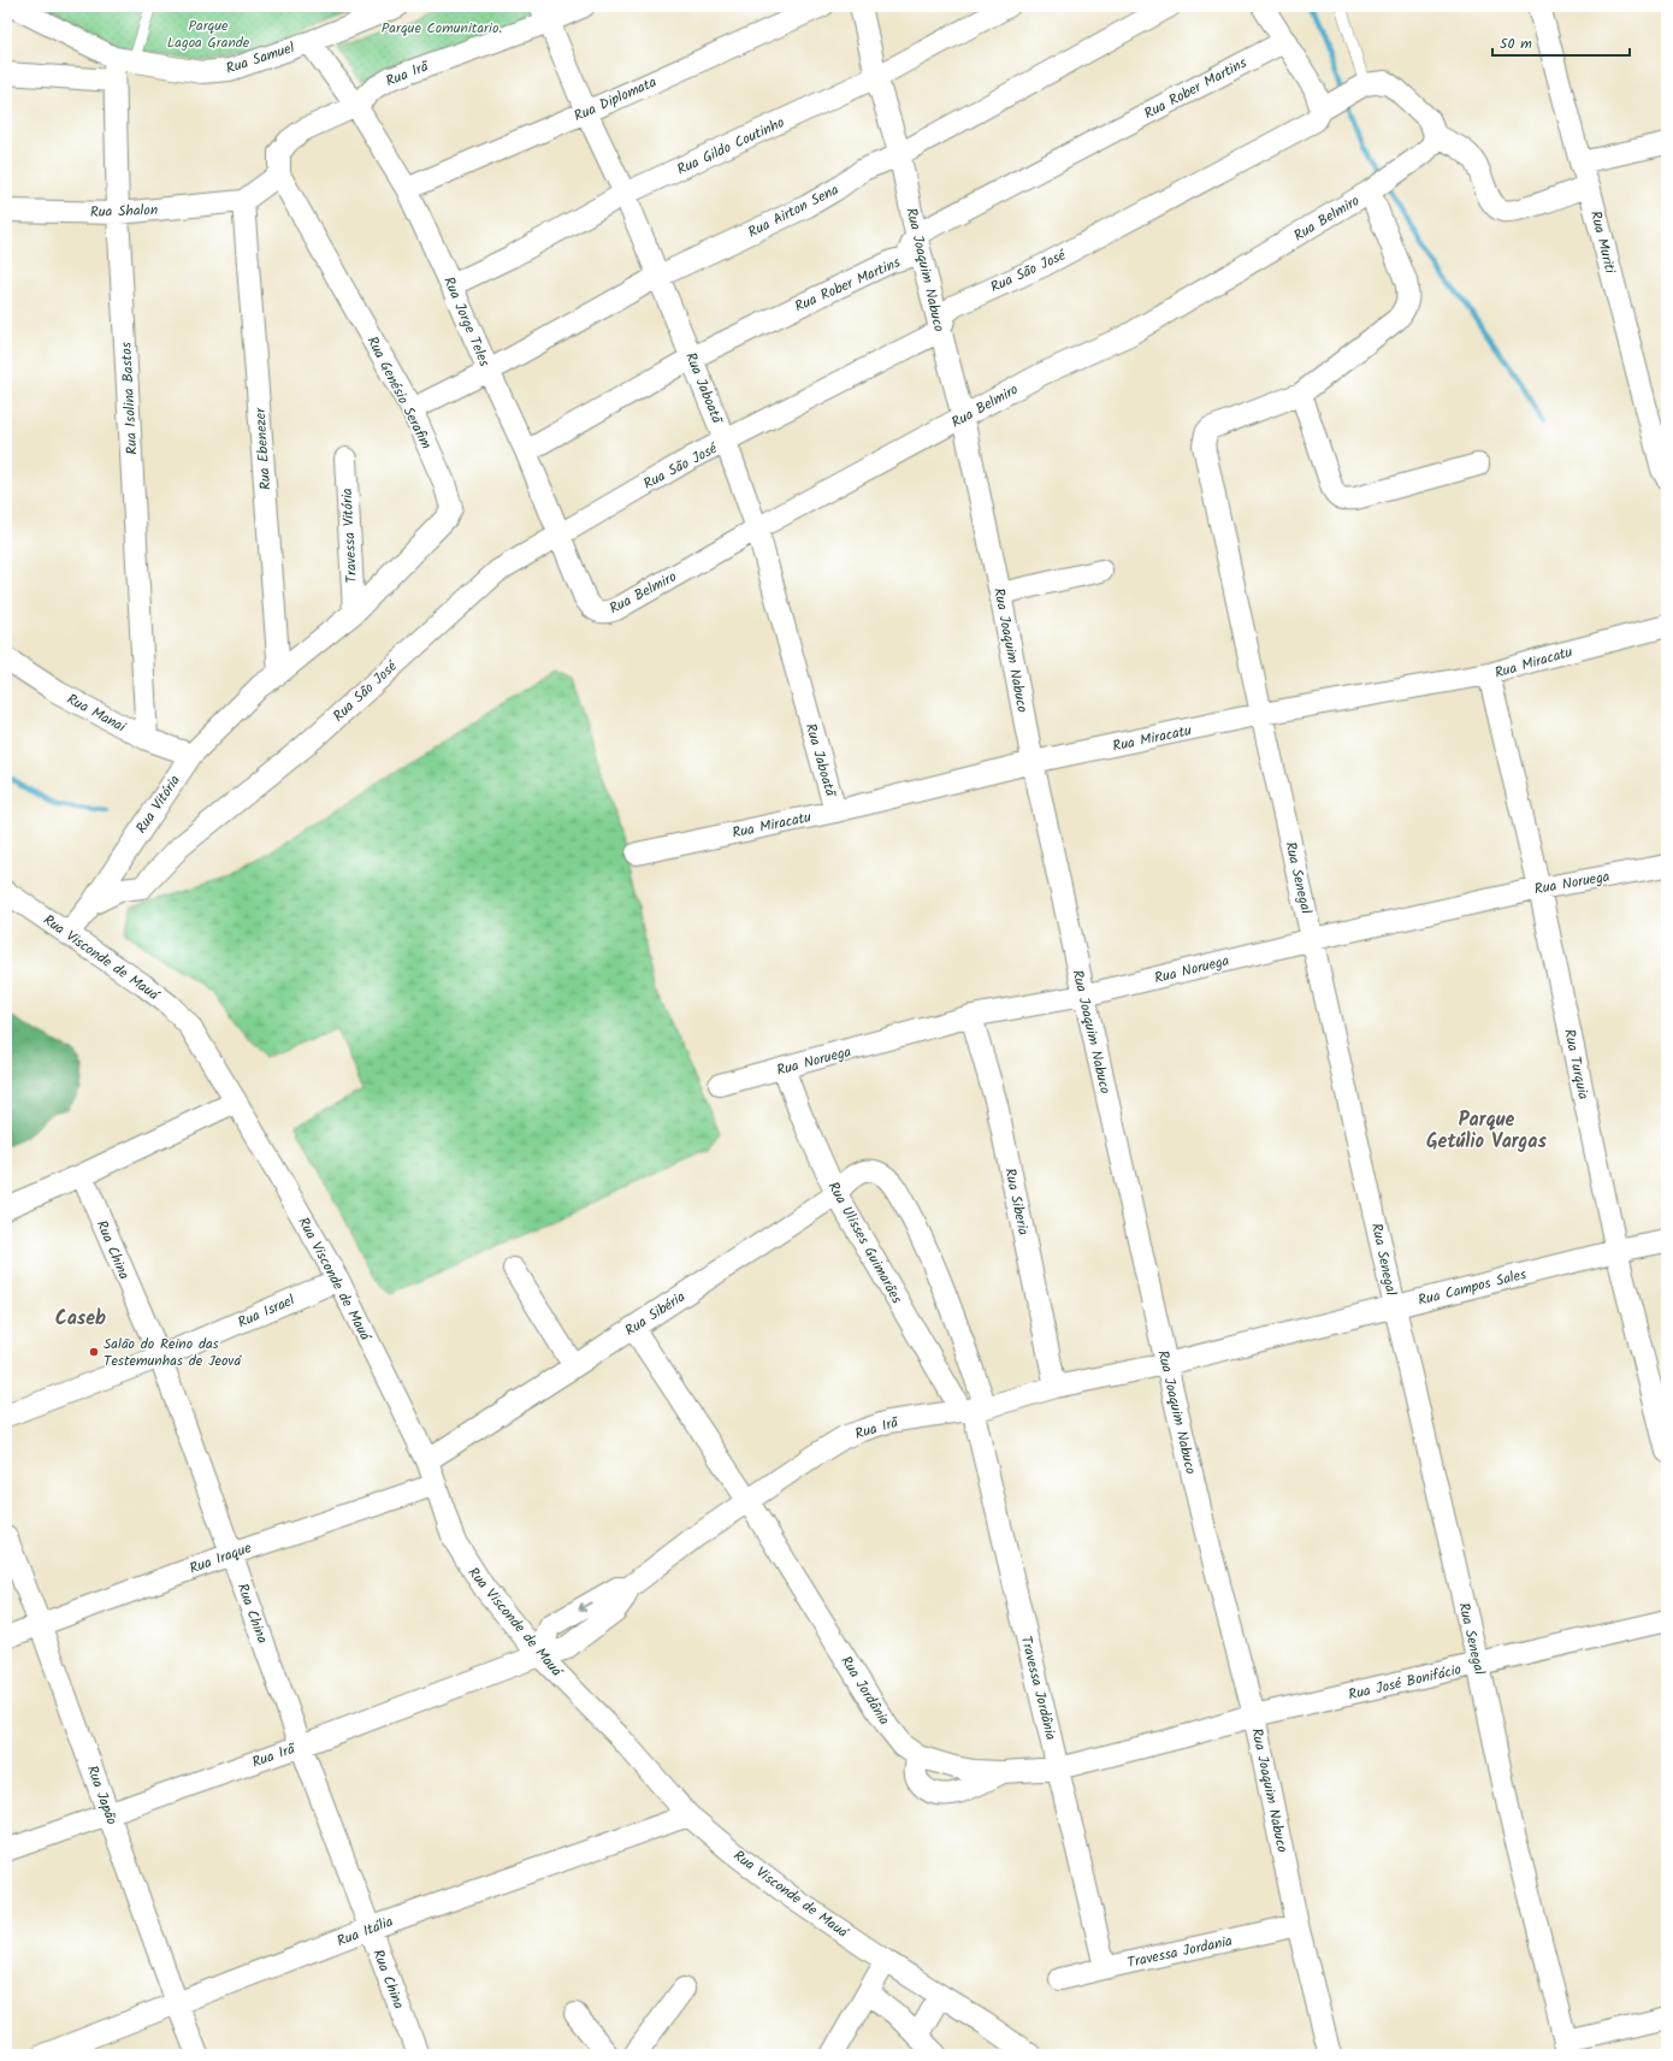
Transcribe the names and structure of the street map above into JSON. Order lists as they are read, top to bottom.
{
  "streets": {
    "street": [
      "Rua Samuel",
      "Rua Irã",
      "Rua Rober Martins",
      "Rua Diplomata",
      "Rua Gildo Coutinho",
      "Rua Shalon",
      "Rua Airton Sena",
      "Rua Belmiro",
      "Rua Muriti",
      "Rua Joaquim Nabuco",
      "Rua São José",
      "Rua Jorge Teles",
      "Rua Jaboatã",
      "Rua Genésio Serafim",
      "Rua Isolina Bastos",
      "Rua Ebenezer",
      "Travessa Vitória",
      "Rua Miracatu",
      "Rua Manai",
      "Rua Vitória",
      "Rua Senegal",
      "Rua Noruega",
      "Rua Visconde de Mauá",
      "Rua Turquia",
      "Rua Siberia",
      "Rua Ulisses Guimarães",
      "Rua China",
      "Rua Campos Sales",
      "Rua Israel",
      "Rua Sibéria",
      "Rua Iraque",
      "Rua José Bonifácio",
      "Travessa Jordânia",
      "Rua Jordânia",
      "Rua Japão",
      "Rua Itália",
      "Travessa Jordania"
    ]
  },
  "crossings": [
    ["Rua Samuel", "Rua Jorge Teles"],
    ["Rua Samuel", "Rua Isolina Bastos"],
    ["Rua Irã", "Rua Joaquim Nabuco"],
    ["Rua Irã", "Rua Jorge Teles"],
    ["Rua Irã", "Rua Jaboatã"],
    ["Rua Irã", "Rua Genésio Serafim"],
    ["Rua Irã", "Rua Visconde de Mauá"],
    ["Rua Irã", "Rua Siberia"],
    ["Rua Irã", "Rua Ulisses Guimarães"],
    ["Rua Irã", "Rua China"],
    ["Rua Irã", "Rua Campos Sales"],
    ["Rua Irã", "Rua Sibéria"],
    ["Rua Irã", "Travessa Jordânia"],
    ["Rua Irã", "Rua Jordânia"],
    ["Rua Irã", "Rua Japão"],
    ["Rua Rober Martins", "Rua Joaquim Nabuco"],
    ["Rua Rober Martins", "Rua Jorge Teles"],
    ["Rua Rober Martins", "Rua Jaboatã"],
    ["Rua Diplomata", "Rua Jorge Teles"],
    ["Rua Diplomata", "Rua Jaboatã"],
    ["Rua Gildo Coutinho", "Rua Joaquim Nabuco"],
    ["Rua Gildo Coutinho", "Rua Jorge Teles"],
    ["Rua Gildo Coutinho", "Rua Jaboatã"],
    ["Rua Shalon", "Rua Isolina Bastos"],
    ["Rua Shalon", "Rua Ebenezer"],
    ["Rua Airton Sena", "Rua Joaquim Nabuco"],
    ["Rua Airton Sena", "Rua Jorge Teles"],
    ["Rua Airton Sena", "Rua Jaboatã"],
    ["Rua Airton Sena", "Rua Genésio Serafim"],
    ["Rua Belmiro", "Rua Joaquim Nabuco"],
    ["Rua Belmiro", "Rua Jorge Teles"],
    ["Rua Belmiro", "Rua Jaboatã"],
    ["Rua Belmiro", "Rua Senegal"],
    ["Rua Joaquim Nabuco", "Rua São José"],
    ["Rua Joaquim Nabuco", "Rua Miracatu"],
    ["Rua Joaquim Nabuco", "Rua Noruega"],
    ["Rua Joaquim Nabuco", "Rua Campos Sales"],
    ["Rua Joaquim Nabuco", "Rua José Bonifácio"],
    ["Rua Joaquim Nabuco", "Rua Jordânia"],
    ["Rua Joaquim Nabuco", "Travessa Jordania"],
    ["Rua São José", "Rua Jorge Teles"],
    ["Rua São José", "Rua Jaboatã"],
    ["Rua São José", "Rua Vitória"],
    ["Rua Jaboatã", "Rua Miracatu"],
    ["Rua Genésio Serafim", "Rua Ebenezer"],
    ["Rua Genésio Serafim", "Travessa Vitória"],
    ["Rua Genésio Serafim", "Rua Vitória"],
    ["Rua Isolina Bastos", "Rua Manai"],
    ["Rua Ebenezer", "Rua Vitória"],
    ["Rua Miracatu", "Rua Senegal"],
    ["Rua Miracatu", "Rua Turquia"],
    ["Rua Manai", "Rua Vitória"],
    ["Rua Vitória", "Rua Visconde de Mauá"],
    ["Rua Senegal", "Rua Noruega"],
    ["Rua Senegal", "Rua Campos Sales"],
    ["Rua Senegal", "Rua José Bonifácio"],
    ["Rua Noruega", "Rua Turquia"],
    ["Rua Noruega", "Rua Siberia"],
    ["Rua Noruega", "Rua Ulisses Guimarães"],
    ["Rua Visconde de Mauá", "Rua Israel"],
    ["Rua Visconde de Mauá", "Rua Sibéria"],
    ["Rua Visconde de Mauá", "Rua Iraque"],
    ["Rua Visconde de Mauá", "Rua Itália"],
    ["Rua Turquia", "Rua Campos Sales"],
    ["Rua Ulisses Guimarães", "Rua Sibéria"],
    ["Rua Ulisses Guimarães", "Travessa Jordânia"],
    ["Rua China", "Rua Israel"],
    ["Rua China", "Rua Iraque"],
    ["Rua China", "Rua Itália"],
    ["Rua Sibéria", "Travessa Jordânia"],
    ["Rua Sibéria", "Rua Jordânia"],
    ["Rua Iraque", "Rua Japão"],
    ["Rua José Bonifácio", "Rua Jordânia"],
    ["Travessa Jordânia", "Rua Jordânia"],
    ["Travessa Jordânia", "Travessa Jordania"],
    ["Rua Japão", "Rua Itália"]
  ],
  "districts": ["Parque Getúlio Vargas", "Caseb"],
  "parks": ["Parque Lagoa Grande", "Parque Comunitario."],
  "places": ["Salão do Reino das Testemunhas de Jeová"],
  "scale_bar": "50 m"
}
